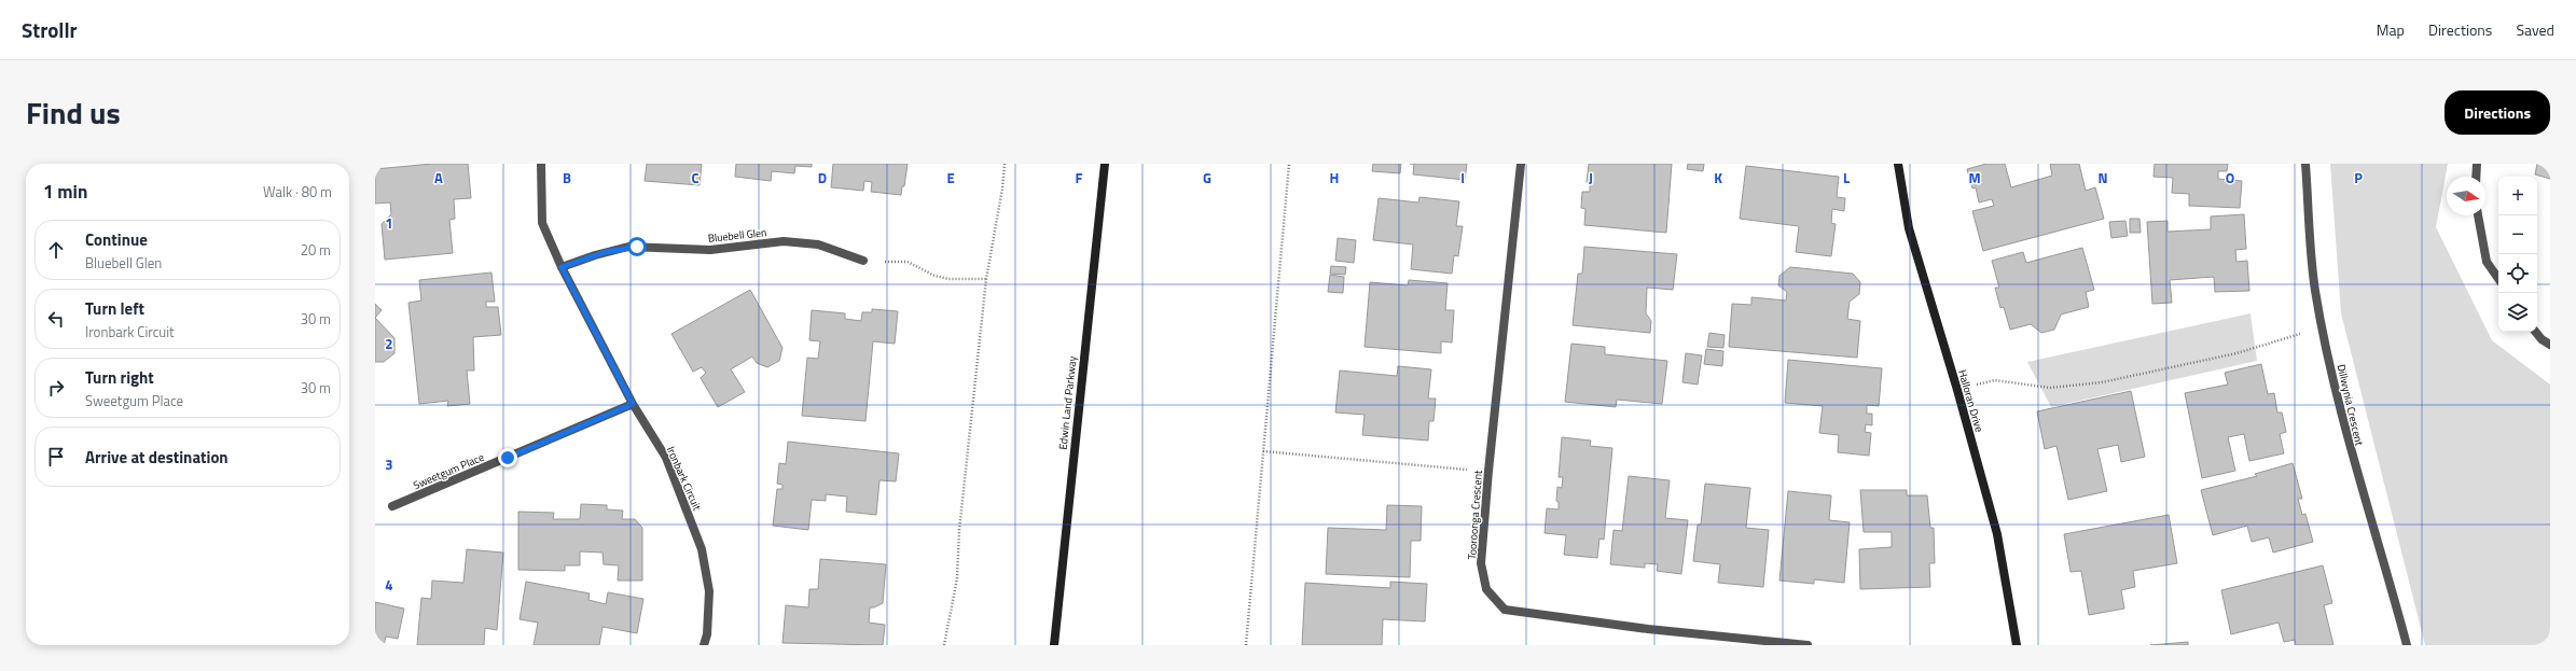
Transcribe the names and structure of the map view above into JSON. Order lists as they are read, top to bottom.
{
  "streets": {
    "street": [
      "Bluebell Glen",
      "Halloran Drive",
      "Edwin Land Parkway",
      "Dillwynia Crescent",
      "Sweetgum Place",
      "Ironbark Circuit",
      "Tooroonga Crescent"
    ]
  },
  "crossings": [
    ["Bluebell Glen", "Ironbark Circuit"],
    ["Sweetgum Place", "Ironbark Circuit"]
  ],
  "north": "right",
  "page": {
    "header": "Strollr",
    "nav": ["Map", "Directions", "Saved"],
    "title": "Find us",
    "buttons": "Directions",
    "heading": ["1 min", "Walk · 80 m"],
    "map_buttons": ["+", "−"],
    "list": [
      ["Continue", "Bluebell Glen", "20 m"],
      ["Turn left", "Ironbark Circuit", "30 m"],
      ["Turn right", "Sweetgum Place", "30 m"],
      "Arrive at destination"
    ]
  },
  "grid": {
    "columns": [
      "A",
      "B",
      "C",
      "D",
      "E",
      "F",
      "G",
      "H",
      "I",
      "J",
      "K",
      "L",
      "M",
      "N",
      "O",
      "P"
    ],
    "rows": [
      "1",
      "2",
      "3",
      "4"
    ]
  }
}
